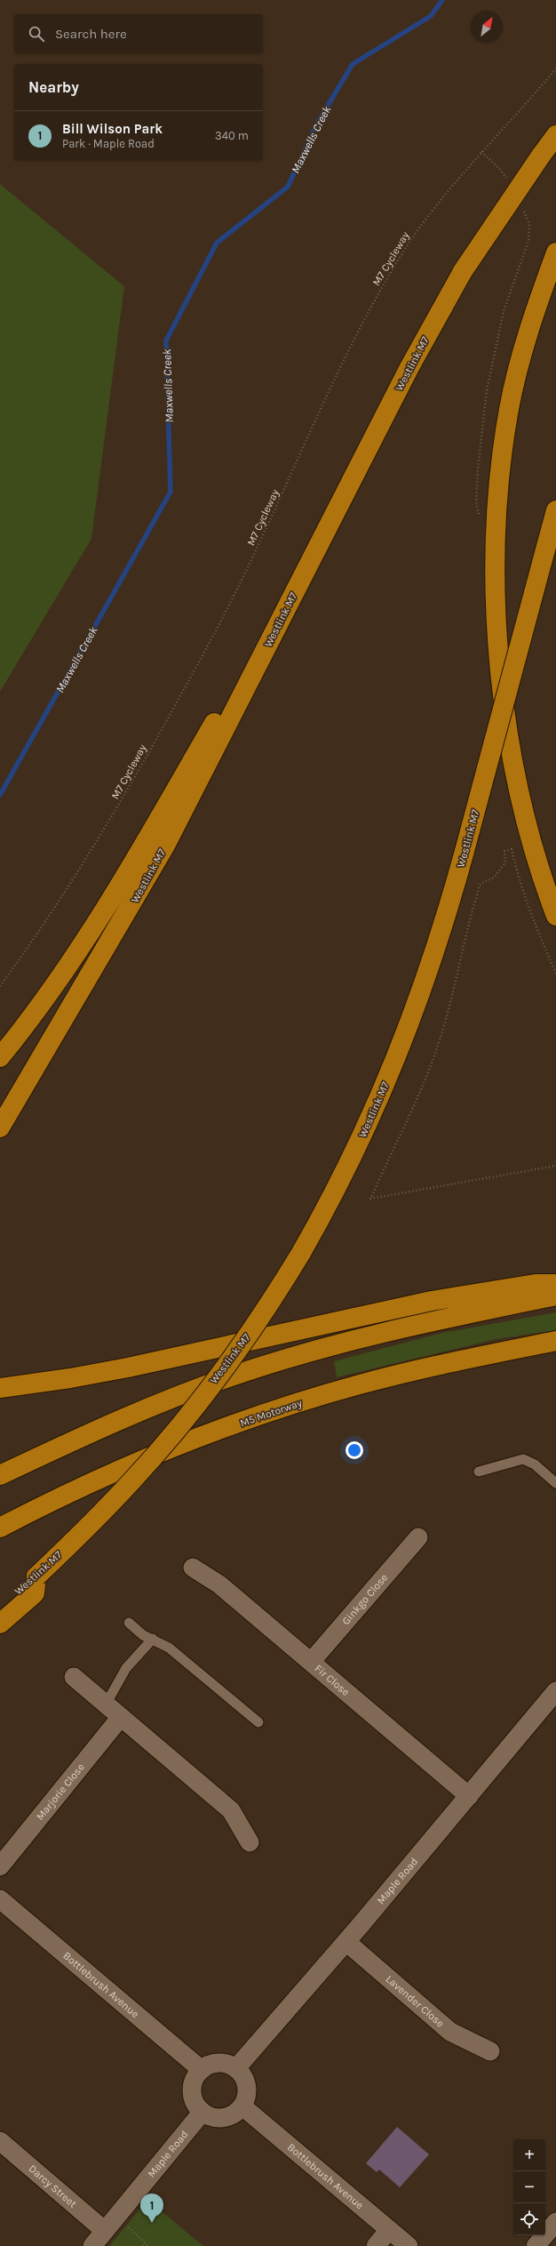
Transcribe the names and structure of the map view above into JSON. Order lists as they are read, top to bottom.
{
  "streets": {
    "highway": ["Westlink M7", "M5 Motorway"],
    "street": [
      "Ginkgo Close",
      "Fir Close",
      "Marjorie Close",
      "Maple Road",
      "Bottlebrush Avenue",
      "Lavender Close",
      "Darcy Street"
    ],
    "path": ["M7 Cycleway"]
  },
  "crossings": [
    ["Ginkgo Close", "Fir Close"],
    ["Fir Close", "Maple Road"],
    ["Maple Road", "Bottlebrush Avenue"],
    ["Maple Road", "Lavender Close"],
    ["Maple Road", "Darcy Street"]
  ],
  "water": ["Maxwells Creek"],
  "north": "top right",
  "page": {
    "search": "Search here",
    "heading": "Nearby",
    "list": [
      {
        "mark": "1",
        "name": "Bill Wilson Park",
        "note": "Park · Maple Road",
        "value": "340 m"
      }
    ],
    "map_buttons": ["+", "−"],
    "pins": "1"
  }
}
